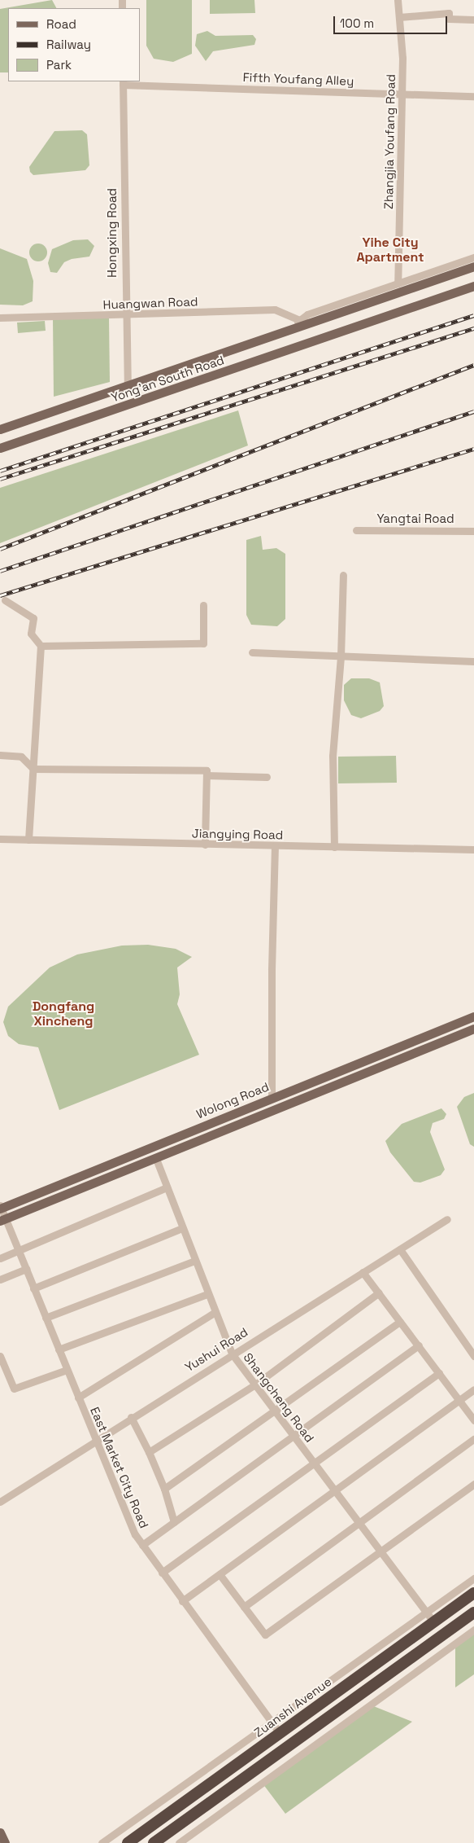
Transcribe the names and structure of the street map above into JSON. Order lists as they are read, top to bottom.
{
  "streets": {
    "highway": ["Zuanshi Avenue"],
    "main road": ["Yong'an South Road", "Wolong Road"],
    "street": [
      "Fifth Youfang Alley",
      "Zhangjia Youfang Road",
      "Hongxing Road",
      "Huangwan Road",
      "Yangtai Road",
      "Jiangying Road",
      "Yushui Road",
      "Shangcheng Road",
      "East Market City Road"
    ]
  },
  "crossings": [
    ["Fifth Youfang Alley", "Zhangjia Youfang Road"],
    ["Fifth Youfang Alley", "Hongxing Road"],
    ["Hongxing Road", "Huangwan Road"],
    ["Hongxing Road", "Yong'an South Road"],
    ["Wolong Road", "Shangcheng Road"],
    ["Wolong Road", "East Market City Road"],
    ["Yushui Road", "Shangcheng Road"],
    ["Yushui Road", "East Market City Road"],
    ["Shangcheng Road", "Zuanshi Avenue"],
    ["East Market City Road", "Zuanshi Avenue"]
  ],
  "districts": ["Yihe City Apartment", "Dongfang Xincheng"],
  "legend": ["Road", "Railway", "Park"],
  "scale_bar": "100 m"
}
